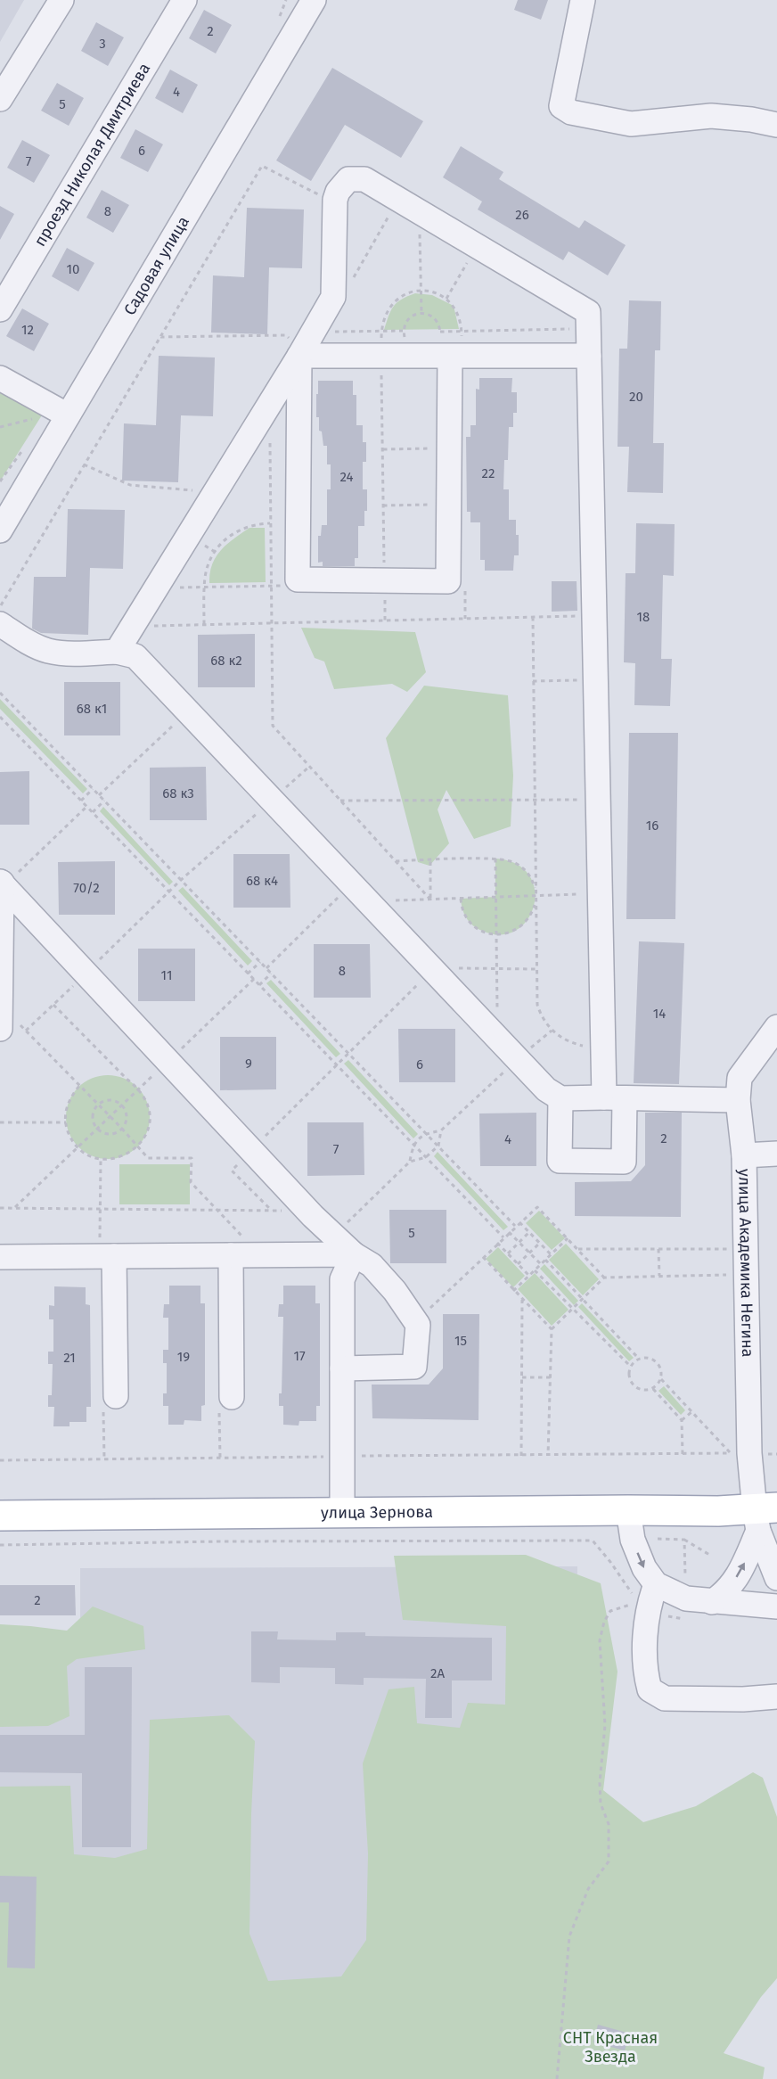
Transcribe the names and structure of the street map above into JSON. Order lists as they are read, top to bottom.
{
  "streets": {
    "main road": ["улица Зернова"],
    "street": ["проезд Николая Дмитриева", "Садовая улица", "улица Академика Негина"]
  },
  "crossings": [
    ["улица Академика Негина", "улица Зернова"]
  ],
  "parks": ["СНТ Красная Звезда"],
  "house_numbers": [
    "2",
    "3",
    "4",
    "5",
    "6",
    "7",
    "8",
    "26",
    "10",
    "12",
    "20",
    "22",
    "24",
    "18",
    "68 к2",
    "68 к1",
    "68 к3",
    "16",
    "68 к4",
    "70/2",
    "8",
    "11",
    "14",
    "9",
    "6",
    "2",
    "4",
    "7",
    "5",
    "15",
    "17",
    "19",
    "21",
    "2",
    "2А"
  ]
}
